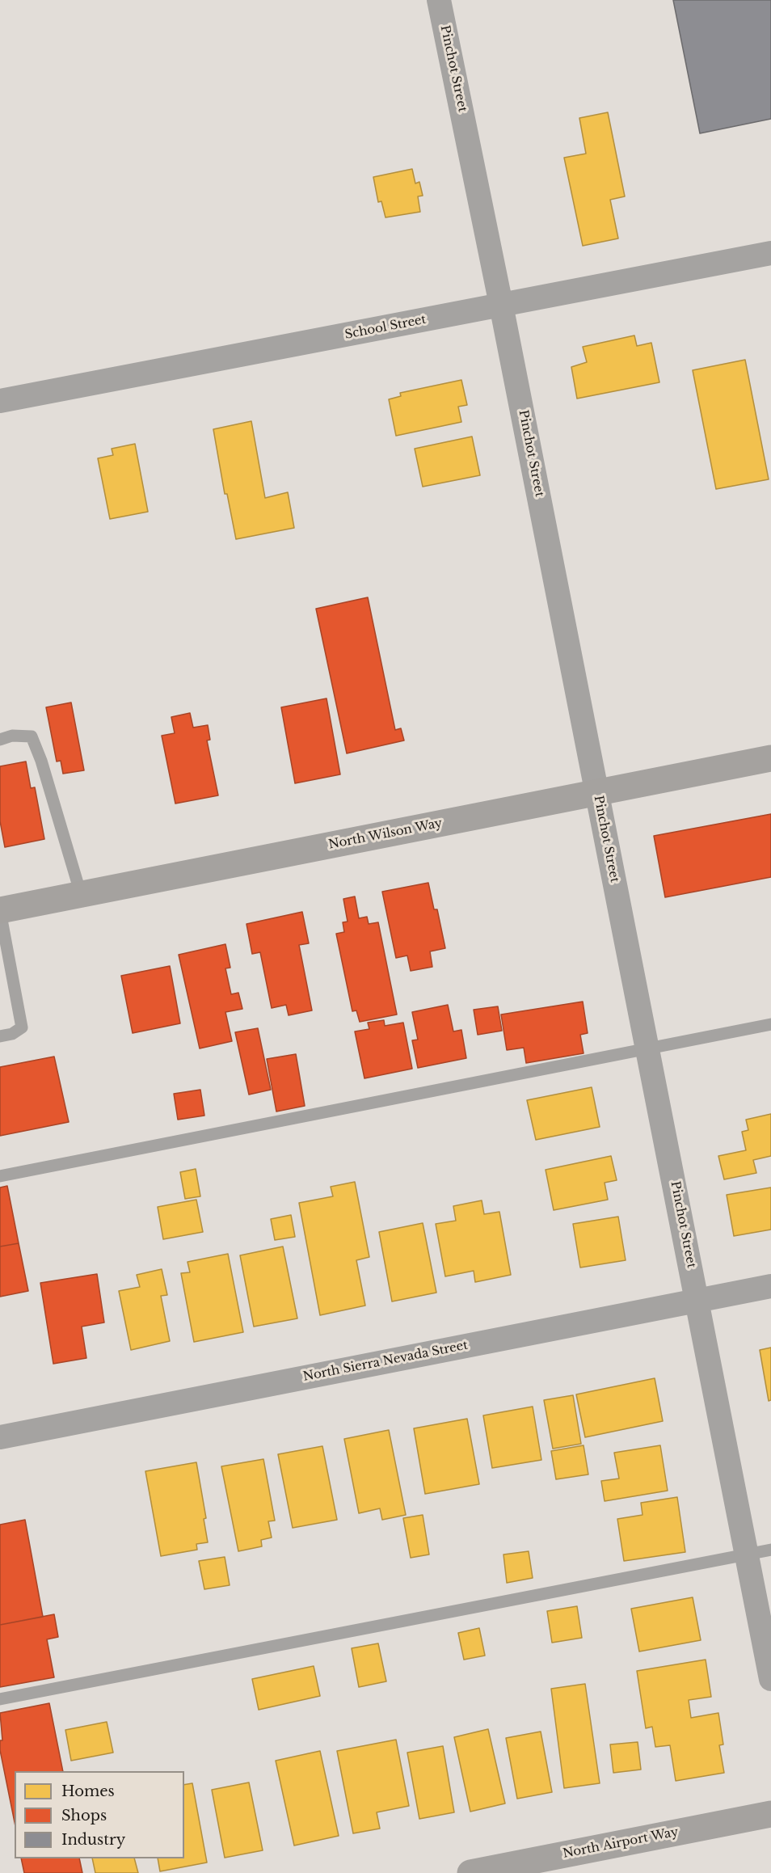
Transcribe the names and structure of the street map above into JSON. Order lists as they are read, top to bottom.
{
  "streets": {
    "main road": ["North Wilson Way", "North Airport Way"],
    "street": ["Pinchot Street", "School Street", "North Sierra Nevada Street"]
  },
  "crossings": [
    ["Pinchot Street", "School Street"],
    ["Pinchot Street", "North Wilson Way"],
    ["Pinchot Street", "North Sierra Nevada Street"]
  ],
  "legend": ["Homes", "Shops", "Industry"]
}
